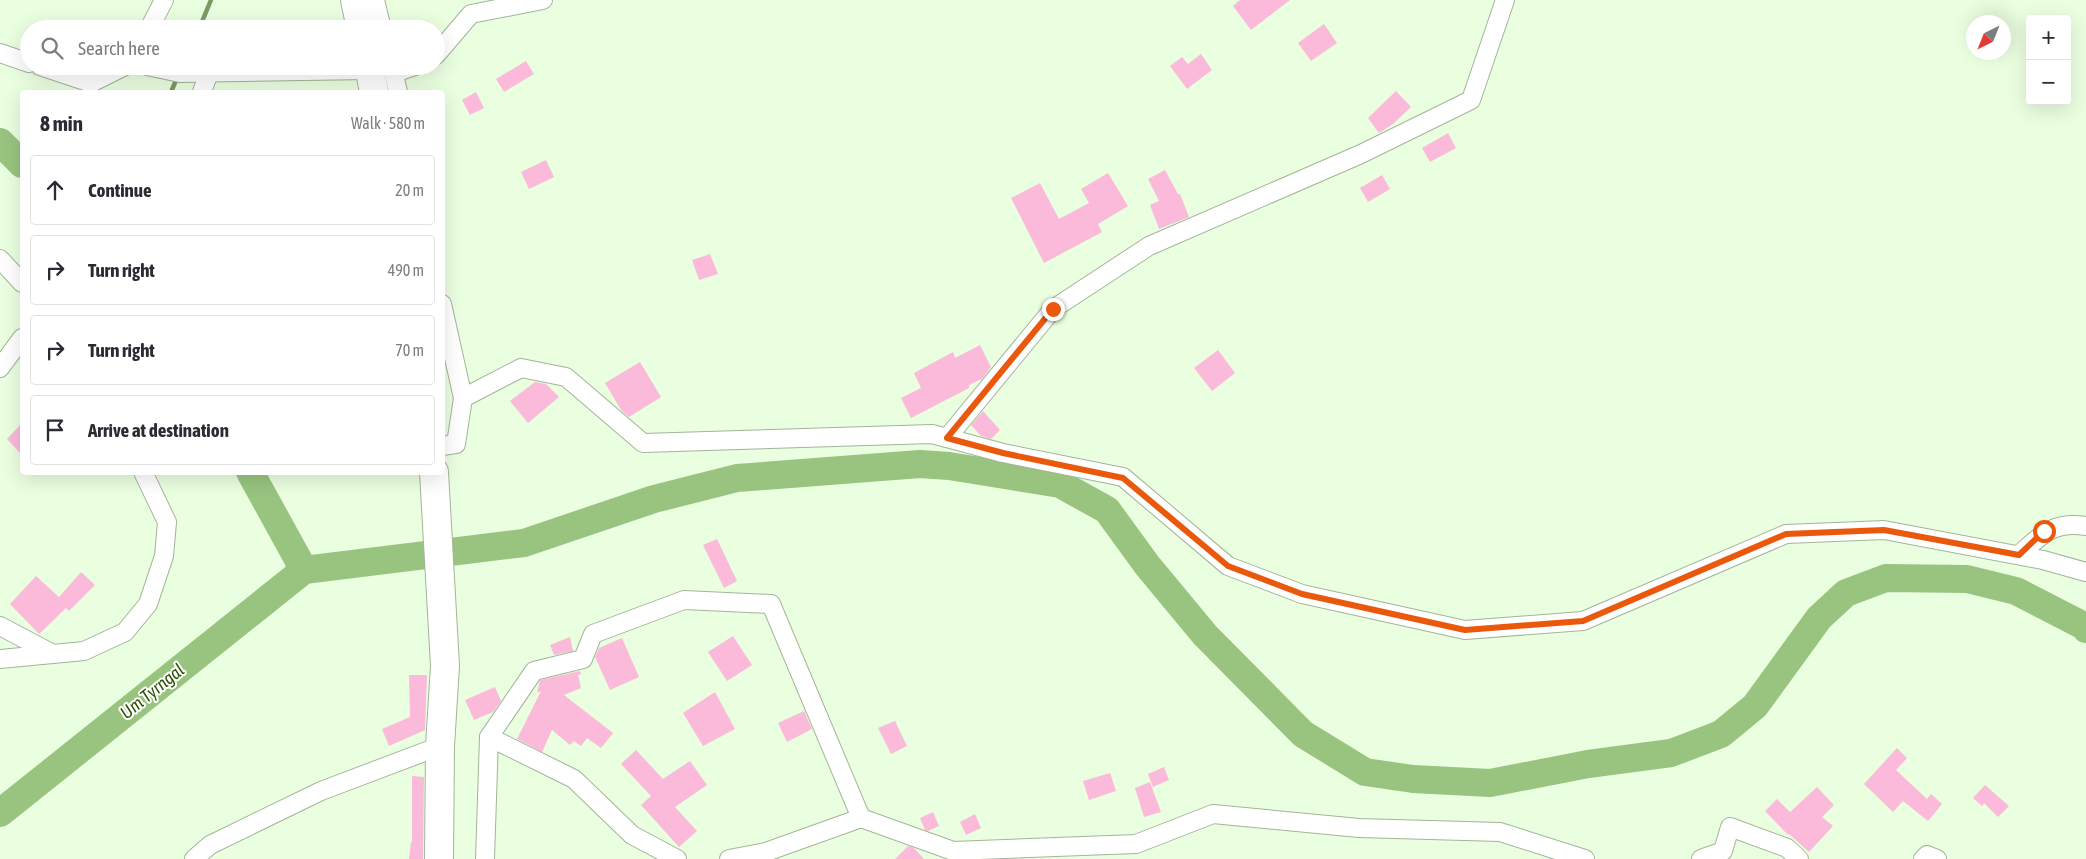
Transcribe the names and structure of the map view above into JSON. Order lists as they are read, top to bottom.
{
  "water": ["Um Tyrngal"],
  "north": "bottom left",
  "page": {
    "map_buttons": ["+", "−"],
    "search": "Search here",
    "heading": ["8 min", "Walk · 580 m"],
    "list": [
      ["Continue", "20 m"],
      ["Turn right", "490 m"],
      ["Turn right", "70 m"],
      "Arrive at destination"
    ]
  }
}
